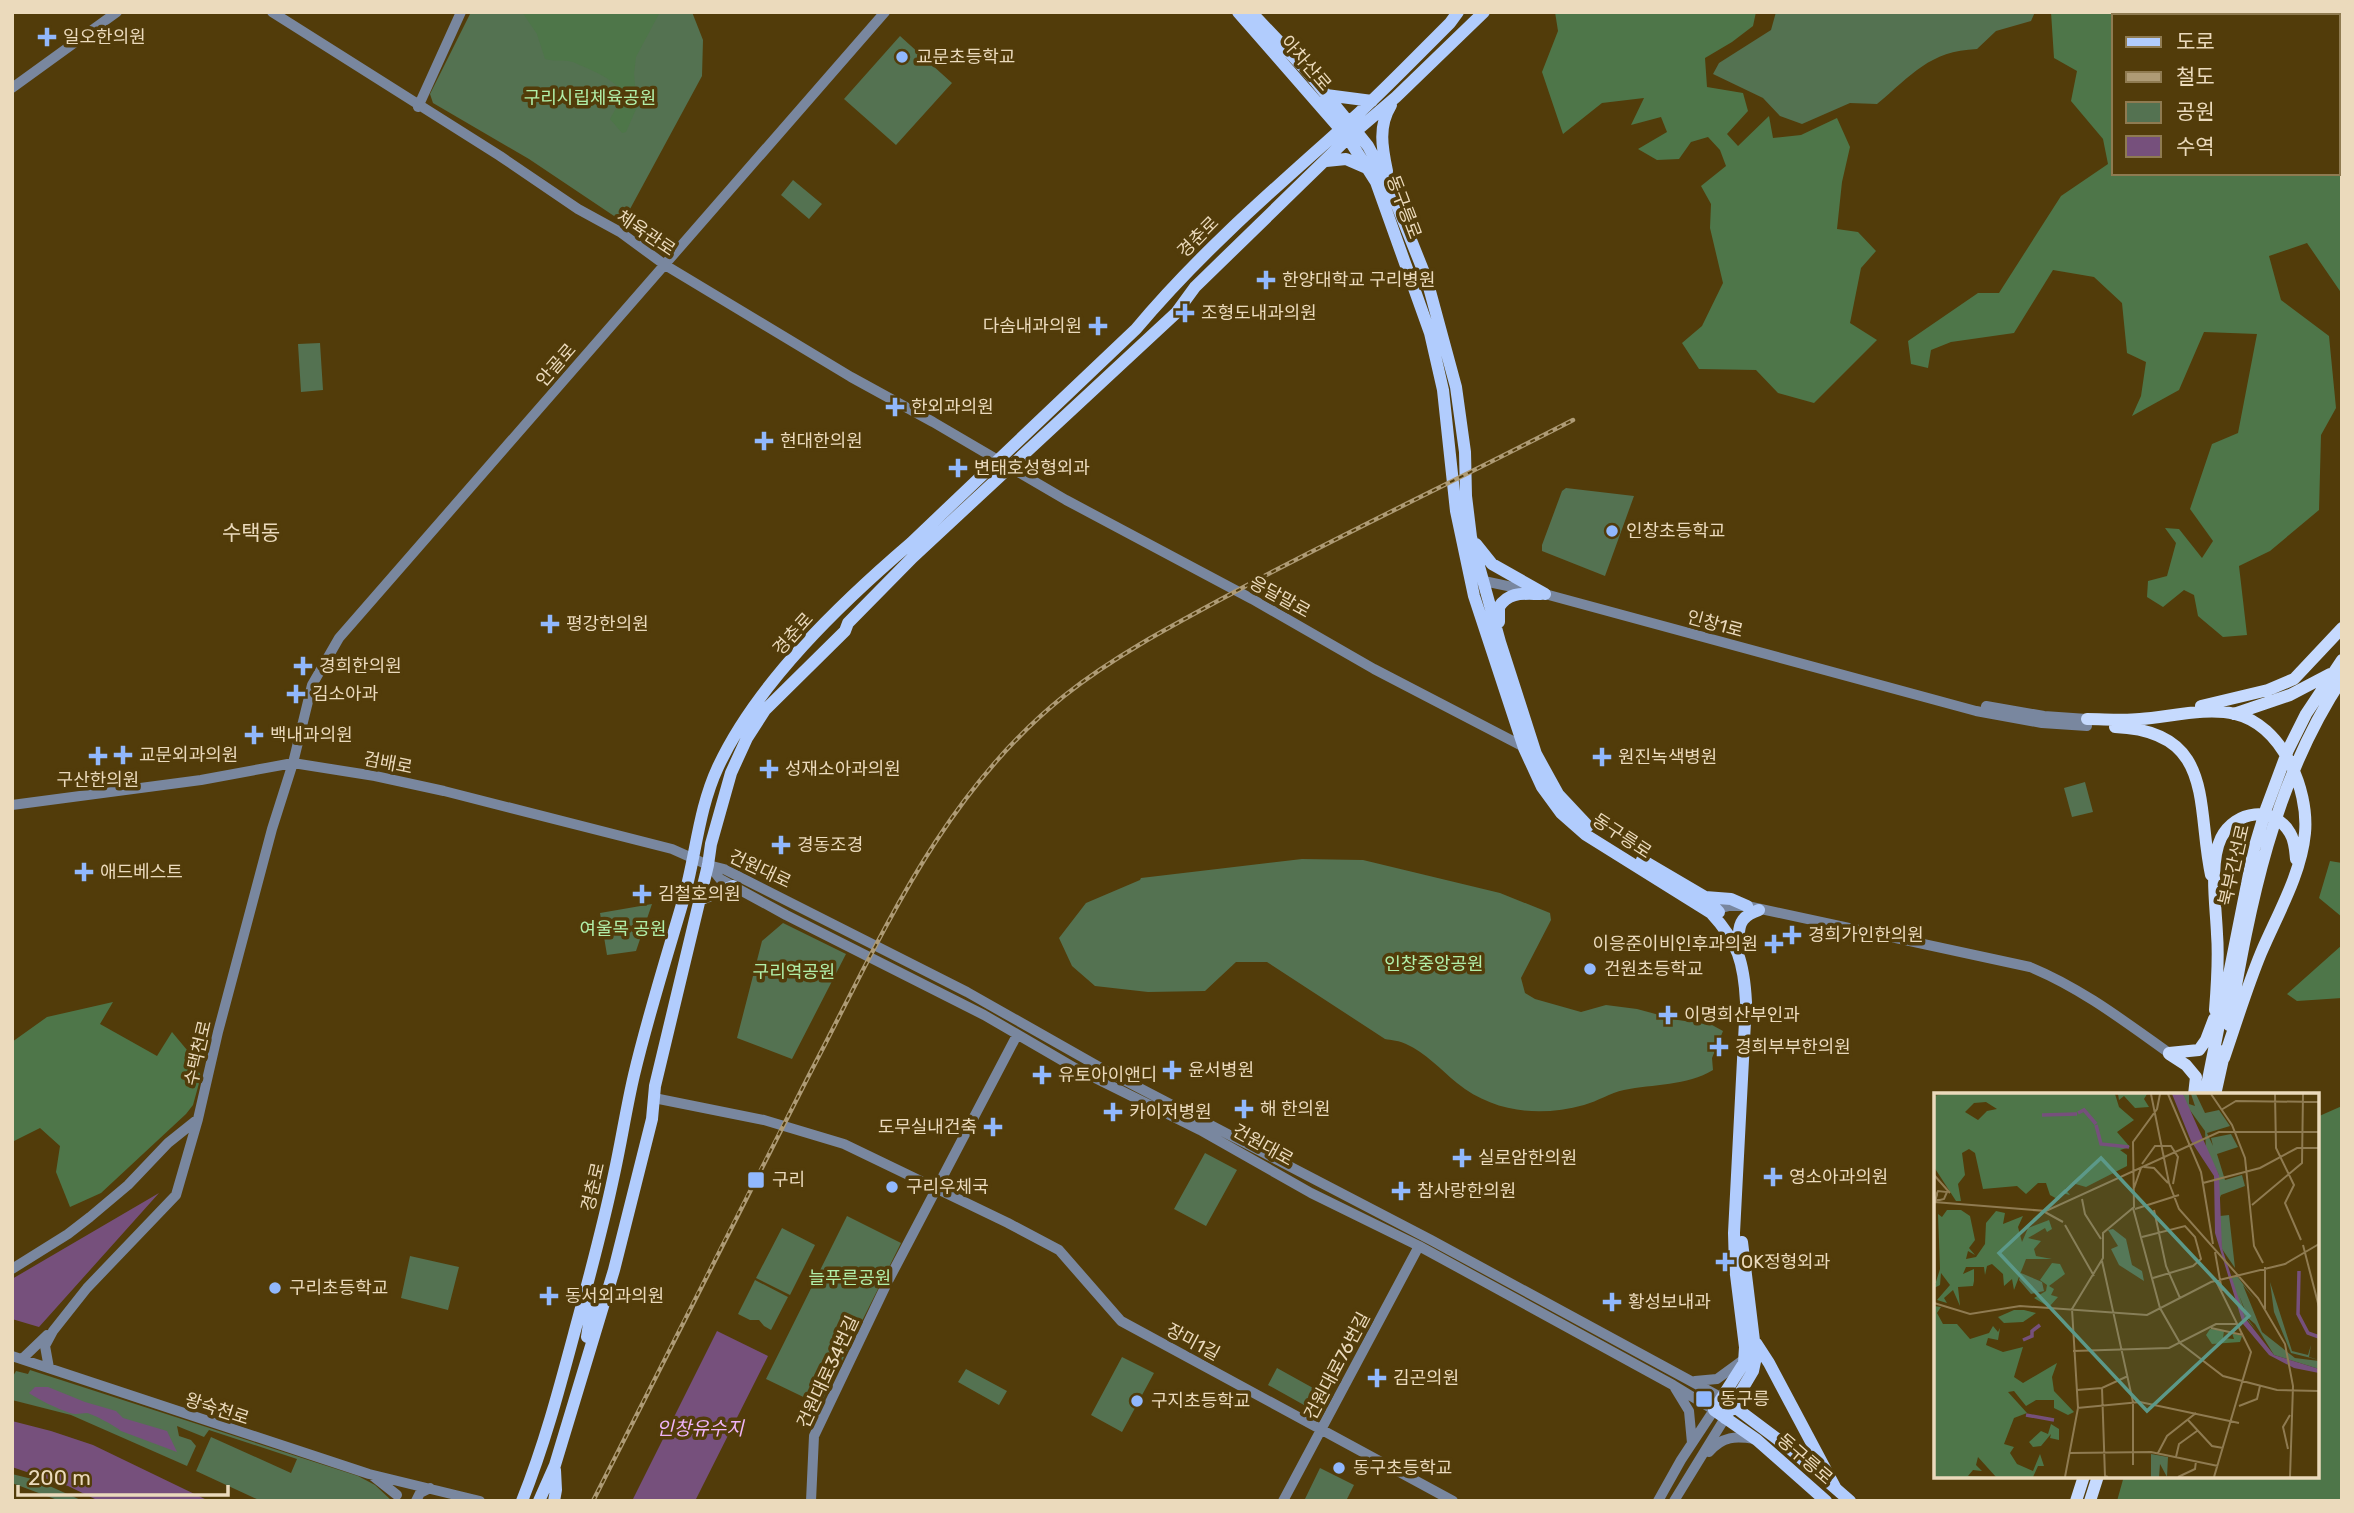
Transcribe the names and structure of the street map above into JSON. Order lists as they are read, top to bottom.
{
  "streets": {
    "highway": ["북부간선로"],
    "main road": [
      "아차산로",
      "동구릉로",
      "경춘로",
      "건원대로"
    ],
    "street": [
      "체육관로",
      "안골로",
      "응달말로",
      "인창1로",
      "검배로",
      "수택천로",
      "장미1길",
      "건원대로76번길",
      "건원대로34번길",
      "왕숙천로"
    ]
  },
  "crossings": [
    ["아차산로", "동구릉로"],
    ["아차산로", "경춘로"],
    ["동구릉로", "경춘로"],
    ["동구릉로", "응달말로"],
    ["동구릉로", "인창1로"],
    ["동구릉로", "건원대로"],
    ["체육관로", "경춘로"],
    ["체육관로", "안골로"],
    ["체육관로", "응달말로"],
    ["경춘로", "응달말로"],
    ["경춘로", "검배로"],
    ["경춘로", "건원대로"],
    ["안골로", "검배로"],
    ["안골로", "수택천로"],
    ["검배로", "건원대로"],
    ["검배로", "수택천로"],
    ["건원대로", "건원대로76번길"],
    ["건원대로", "건원대로34번길"],
    ["수택천로", "왕숙천로"],
    ["장미1길", "건원대로76번길"],
    ["장미1길", "건원대로34번길"]
  ],
  "districts": ["수택동"],
  "water": ["인창유수지"],
  "parks": [
    "구리시립체육공원",
    "여울목 공원",
    "인창중앙공원",
    "구리역공원",
    "늘푸른공원"
  ],
  "places": {
    "health": [
      "일오한의원",
      "한양대학교 구리병원",
      "조형도내과의원",
      "다솜내과의원",
      "한외과의원",
      "현대한의원",
      "변태호성형외과",
      "평강한의원",
      "경희한의원",
      "김소아과",
      "백내과의원",
      "교문외과의원",
      "구산한의원",
      "원진녹색병원",
      "성재소아과의원",
      "경동조경",
      "애드베스트",
      "김철호의원",
      "경희가인한의원",
      "이응준이비인후과의원",
      "이명희산부인과",
      "경희부부한의원",
      "윤서병원",
      "유토아이앤디",
      "해 한의원",
      "카이저병원",
      "도무실내건축",
      "실로암한의원",
      "영소아과의원",
      "참사랑한의원",
      "OK정형외과",
      "동서외과의원",
      "황성보내과",
      "김곤의원"
    ],
    "other": [
      "교문초등학교",
      "인창초등학교",
      "건원초등학교",
      "구리우체국",
      "구리초등학교",
      "구지초등학교",
      "동구초등학교"
    ],
    "transit": ["구리", "동구릉"]
  },
  "legend": [
    "도로",
    "철도",
    "공원",
    "수역"
  ],
  "scale_bar": "200 m"
}
